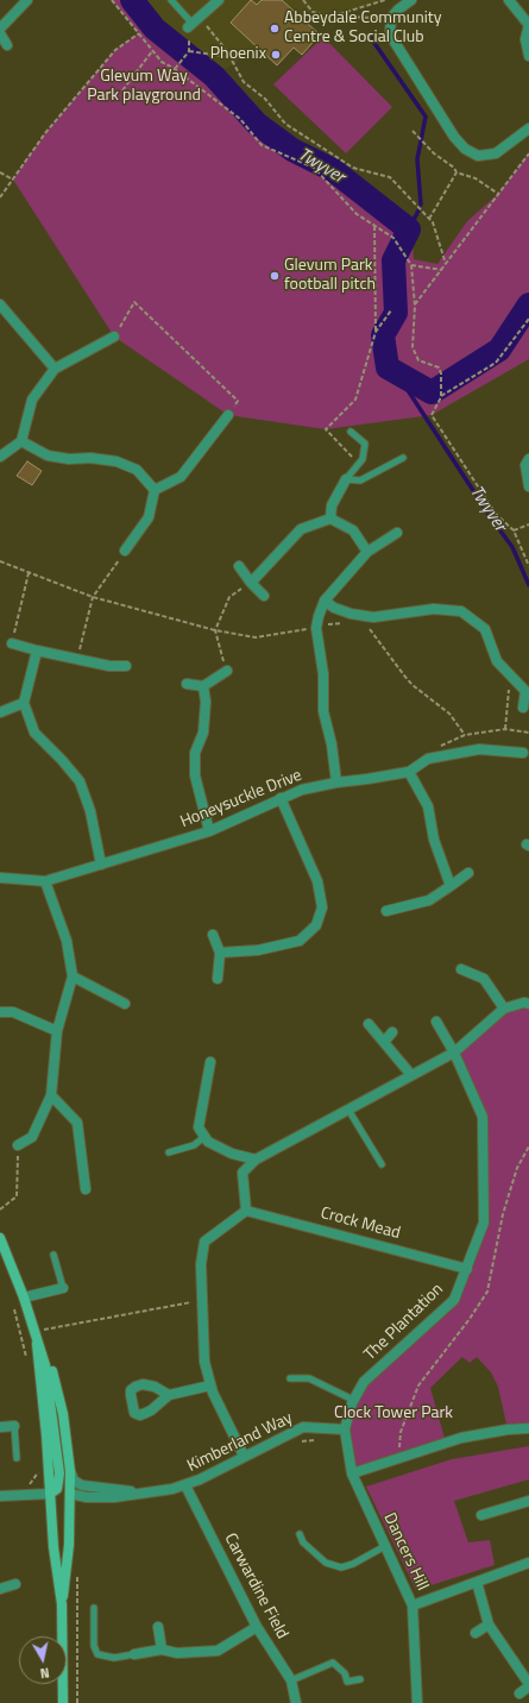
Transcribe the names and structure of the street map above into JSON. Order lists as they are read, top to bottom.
{
  "streets": {
    "street": [
      "Honeysuckle Drive",
      "Crock Mead",
      "The Plantation",
      "Kimberland Way",
      "Dancers Hill",
      "Carwardine Field"
    ]
  },
  "crossings": [
    ["Crock Mead", "The Plantation"],
    ["The Plantation", "Kimberland Way"],
    ["The Plantation", "Dancers Hill"],
    ["Kimberland Way", "Carwardine Field"]
  ],
  "water": ["Twyver"],
  "parks": ["Glevum Way Park playground", "Clock Tower Park"],
  "places": ["Abbeydale Community Centre & Social Club", "Phoenix", "Glevum Park football pitch"],
  "north": "bottom"
}
